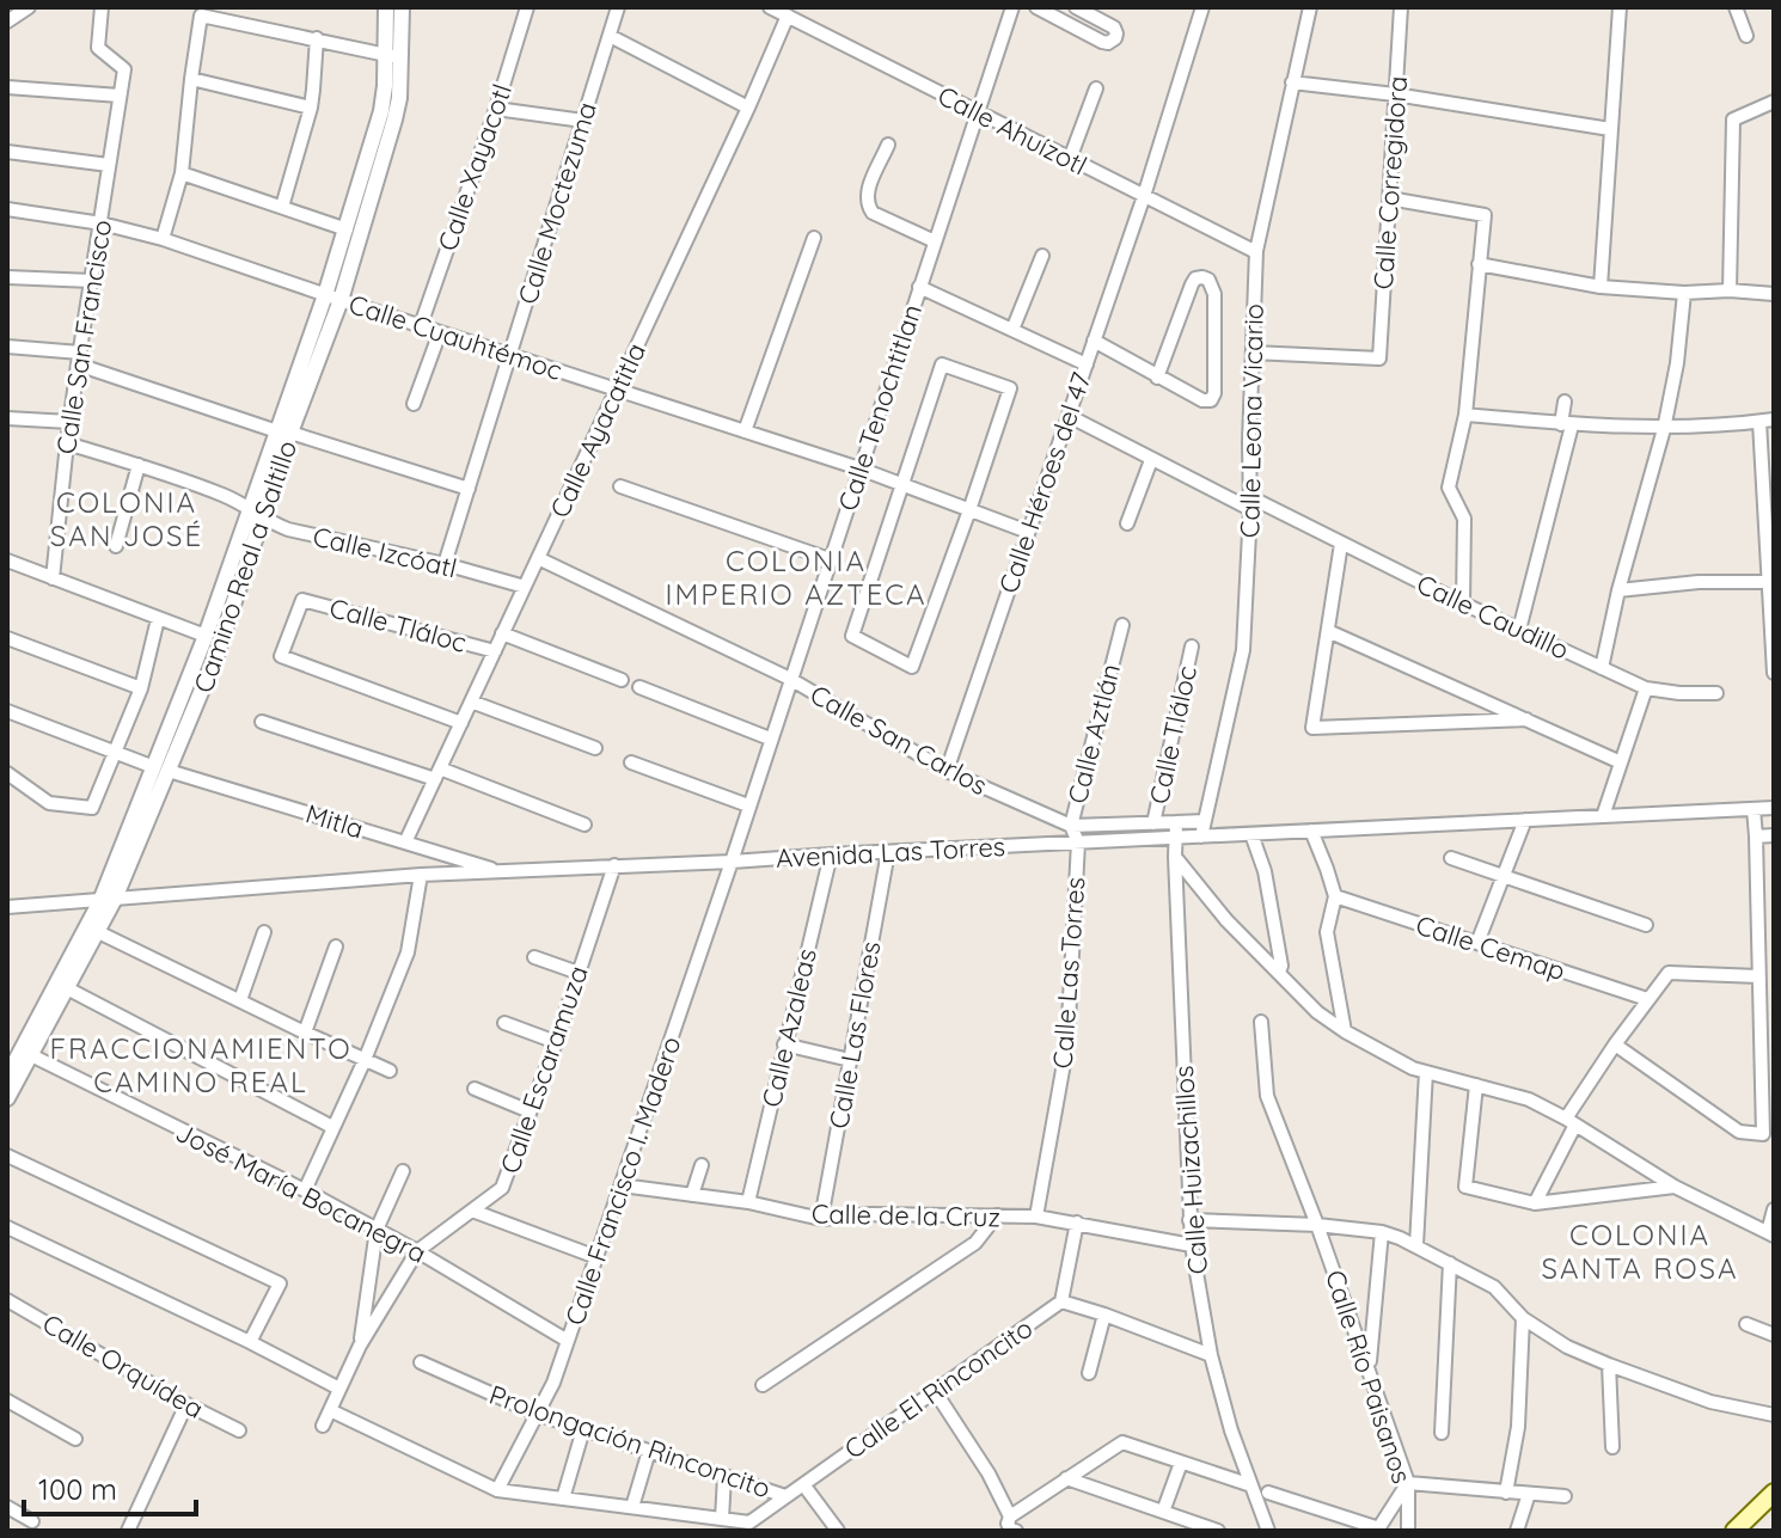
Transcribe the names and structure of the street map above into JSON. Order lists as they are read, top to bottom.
{
  "streets": {
    "street": [
      "Calle Ahuízotl",
      "Calle Xayacotl",
      "Calle Corregidora",
      "Calle Moctezuma",
      "Calle San Francisco",
      "Calle Cuauhtémoc",
      "Calle Tenochtitlan",
      "Calle Leona Vicario",
      "Calle Ayacatitla",
      "Calle Héroes del 47",
      "Calle Izcóatl",
      "Camino Real a Saltillo",
      "Calle Caudillo",
      "Calle Tláloc",
      "Calle Aztlán",
      "Calle San Carlos",
      "Mitla",
      "Avenida Las Torres",
      "Calle Cemap",
      "Calle Las Torres",
      "Calle Azaleas",
      "Calle Las Flores",
      "Calle Escaramuza",
      "Calle Huizachillos",
      "Calle Francisco I. Madero",
      "José María Bocanegra",
      "Calle de la Cruz",
      "Calle Orquídea",
      "Calle Río Paisanos",
      "Calle El Rinconcito",
      "Prolongación Rinconcito"
    ]
  },
  "crossings": [
    ["Calle Ahuízotl", "Calle Tenochtitlan"],
    ["Calle Ahuízotl", "Calle Leona Vicario"],
    ["Calle Ahuízotl", "Calle Ayacatitla"],
    ["Calle Ahuízotl", "Calle Héroes del 47"],
    ["Calle Xayacotl", "Calle Cuauhtémoc"],
    ["Calle Corregidora", "Calle Leona Vicario"],
    ["Calle Moctezuma", "Calle Cuauhtémoc"],
    ["Calle Moctezuma", "Calle Izcóatl"],
    ["Calle San Francisco", "Calle Cuauhtémoc"],
    ["Calle San Francisco", "Calle Izcóatl"],
    ["Calle Cuauhtémoc", "Calle Tenochtitlan"],
    ["Calle Cuauhtémoc", "Calle Ayacatitla"],
    ["Calle Cuauhtémoc", "Calle Héroes del 47"],
    ["Calle Cuauhtémoc", "Camino Real a Saltillo"],
    ["Calle Tenochtitlan", "Calle San Carlos"],
    ["Calle Tenochtitlan", "Avenida Las Torres"],
    ["Calle Tenochtitlan", "Calle Francisco I. Madero"],
    ["Calle Leona Vicario", "Calle Caudillo"],
    ["Calle Leona Vicario", "Calle San Carlos"],
    ["Calle Leona Vicario", "Avenida Las Torres"],
    ["Calle Ayacatitla", "Calle Izcóatl"],
    ["Calle Ayacatitla", "Calle Tláloc"],
    ["Calle Ayacatitla", "Calle San Carlos"],
    ["Calle Ayacatitla", "Mitla"],
    ["Calle Héroes del 47", "Calle Caudillo"],
    ["Calle Héroes del 47", "Calle San Carlos"],
    ["Calle Izcóatl", "Camino Real a Saltillo"],
    ["Camino Real a Saltillo", "Mitla"],
    ["Camino Real a Saltillo", "Avenida Las Torres"],
    ["Camino Real a Saltillo", "José María Bocanegra"],
    ["Calle Tláloc", "Calle San Carlos"],
    ["Calle Aztlán", "Calle San Carlos"],
    ["Calle Aztlán", "Avenida Las Torres"],
    ["Calle Aztlán", "Calle Las Torres"],
    ["Mitla", "Avenida Las Torres"],
    ["Avenida Las Torres", "Calle Las Torres"],
    ["Avenida Las Torres", "Calle Azaleas"],
    ["Avenida Las Torres", "Calle Las Flores"],
    ["Avenida Las Torres", "Calle Escaramuza"],
    ["Avenida Las Torres", "Calle Francisco I. Madero"],
    ["Calle Las Torres", "Calle de la Cruz"],
    ["Calle Azaleas", "Calle de la Cruz"],
    ["Calle Las Flores", "Calle de la Cruz"],
    ["Calle Escaramuza", "José María Bocanegra"],
    ["Calle Huizachillos", "Calle de la Cruz"],
    ["Calle Francisco I. Madero", "José María Bocanegra"],
    ["Calle Francisco I. Madero", "Calle de la Cruz"],
    ["Calle Francisco I. Madero", "Prolongación Rinconcito"],
    ["Calle El Rinconcito", "Prolongación Rinconcito"]
  ],
  "districts": [
    "COLONIA SAN JOSÉ",
    "COLONIA IMPERIO AZTECA",
    "FRACCIONAMIENTO CAMINO REAL",
    "COLONIA SANTA ROSA"
  ],
  "scale_bar": "100 m"
}
